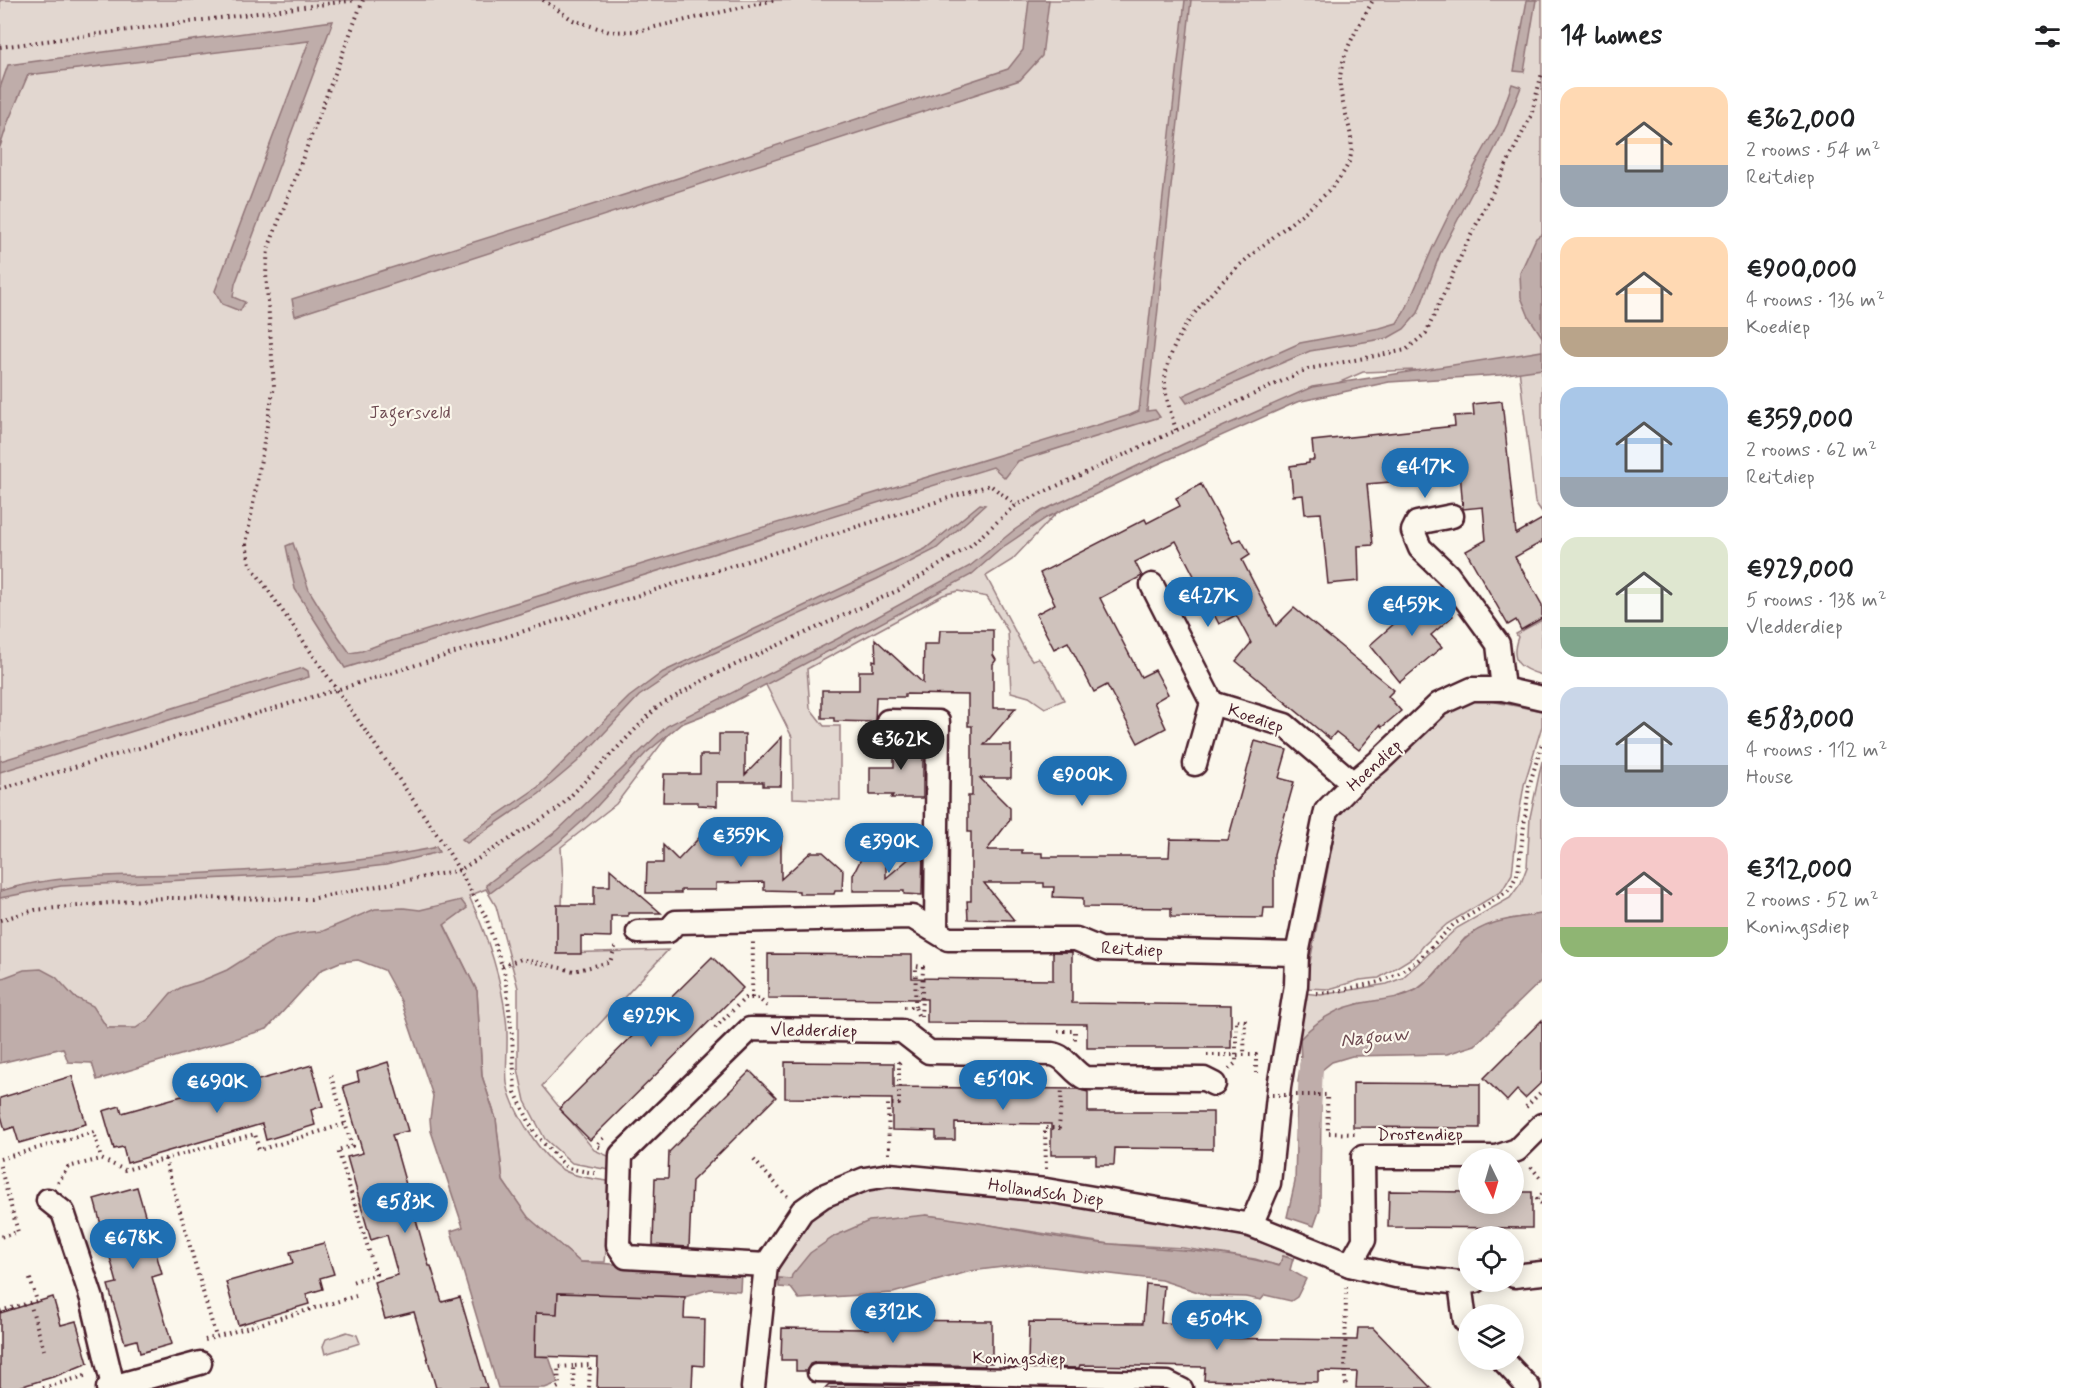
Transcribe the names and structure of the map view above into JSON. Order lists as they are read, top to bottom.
{
  "streets": {
    "street": [
      "Koediep",
      "Hoendiep",
      "Reitdiep",
      "Vledderdiep",
      "Drostendiep",
      "Hollandsch Diep",
      "Koningsdiep"
    ]
  },
  "crossings": [
    ["Koediep", "Hoendiep"],
    ["Hoendiep", "Reitdiep"],
    ["Hoendiep", "Hollandsch Diep"],
    ["Vledderdiep", "Hollandsch Diep"],
    ["Drostendiep", "Hollandsch Diep"]
  ],
  "water": ["Nagouw"],
  "parks": ["Jagersveld"],
  "north": "bottom",
  "page": {
    "heading": "14 homes",
    "list": [
      {
        "name": "€362,000",
        "note": "2 rooms · 54 m² · Reitdiep"
      },
      {
        "name": "€900,000",
        "note": "4 rooms · 136 m² · Koediep"
      },
      {
        "name": "€359,000",
        "note": "2 rooms · 62 m² · Reitdiep"
      },
      {
        "name": "€929,000",
        "note": "5 rooms · 138 m² · Vledderdiep"
      },
      {
        "name": "€583,000",
        "note": "4 rooms · 112 m² · House"
      },
      {
        "name": "€312,000",
        "note": "2 rooms · 52 m² · Koningsdiep"
      }
    ],
    "price": [
      "€417K",
      "€427K",
      "€459K",
      "€362K",
      "€900K",
      "€359K",
      "€390K",
      "€929K",
      "€510K",
      "€690K",
      "€583K",
      "€678K",
      "€312K",
      "€504K"
    ]
  }
}
